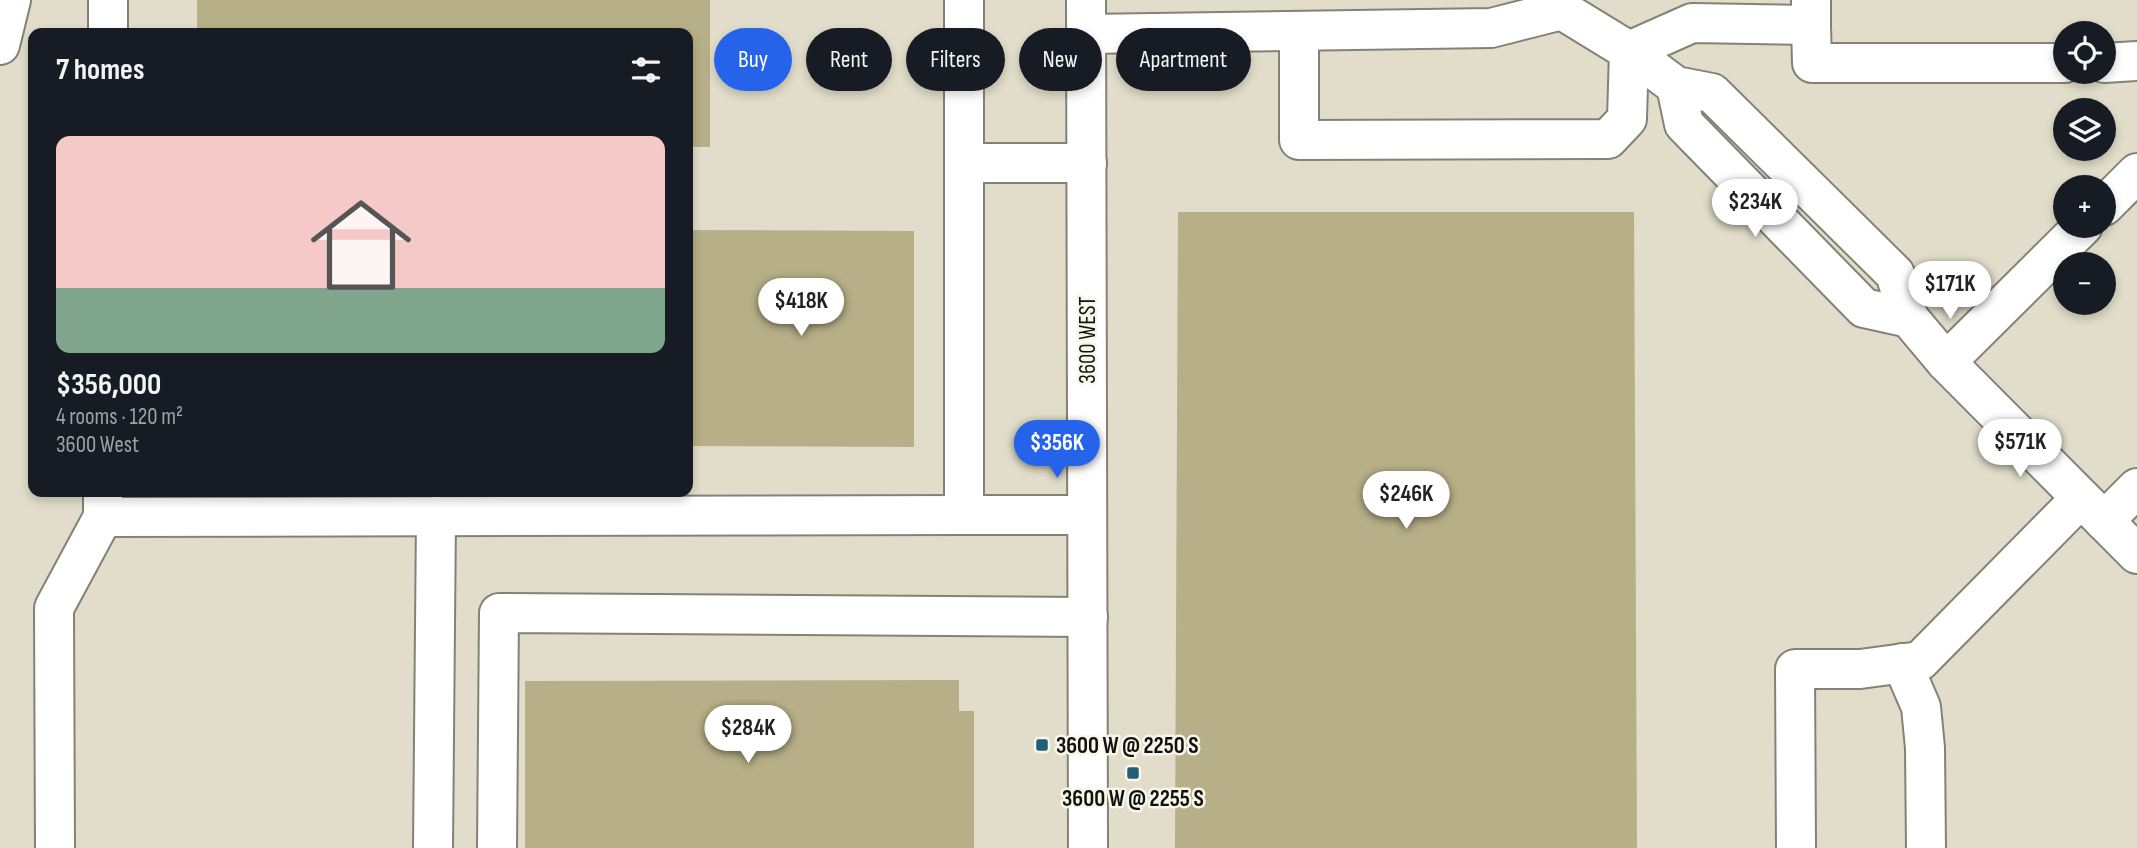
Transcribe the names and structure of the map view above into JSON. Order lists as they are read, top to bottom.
{
  "streets": {
    "street": ["3600 WEST"]
  },
  "places": {
    "transit": ["3600 W @ 2250 S", "3600 W @ 2255 S"]
  },
  "page": {
    "map_buttons": ["+", "−"],
    "chip": [
      "Buy",
      "Rent",
      "Filters",
      "New",
      "Apartment"
    ],
    "heading": "7 homes",
    "list": [
      {
        "name": "$356,000",
        "note": "4 rooms · 120 m² · 3600 West"
      }
    ],
    "price": [
      "$234K",
      "$171K",
      "$418K",
      "$571K",
      "$356K",
      "$246K",
      "$284K"
    ]
  }
}
